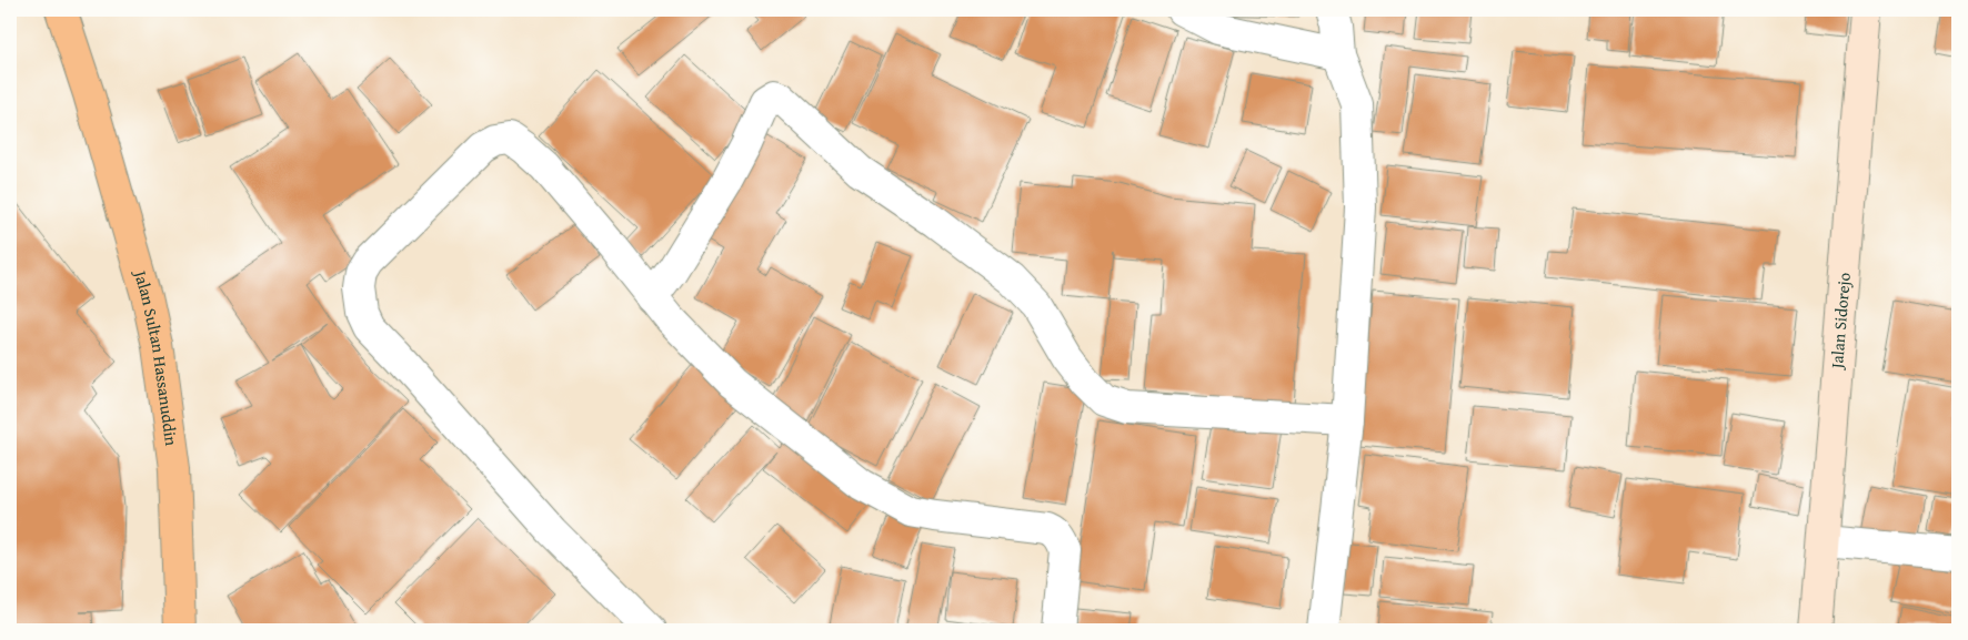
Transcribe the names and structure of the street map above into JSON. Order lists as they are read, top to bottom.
{
  "streets": {
    "main road": ["Jalan Sultan Hassanuddin"],
    "street": ["Jalan Sidorejo"]
  }
}
